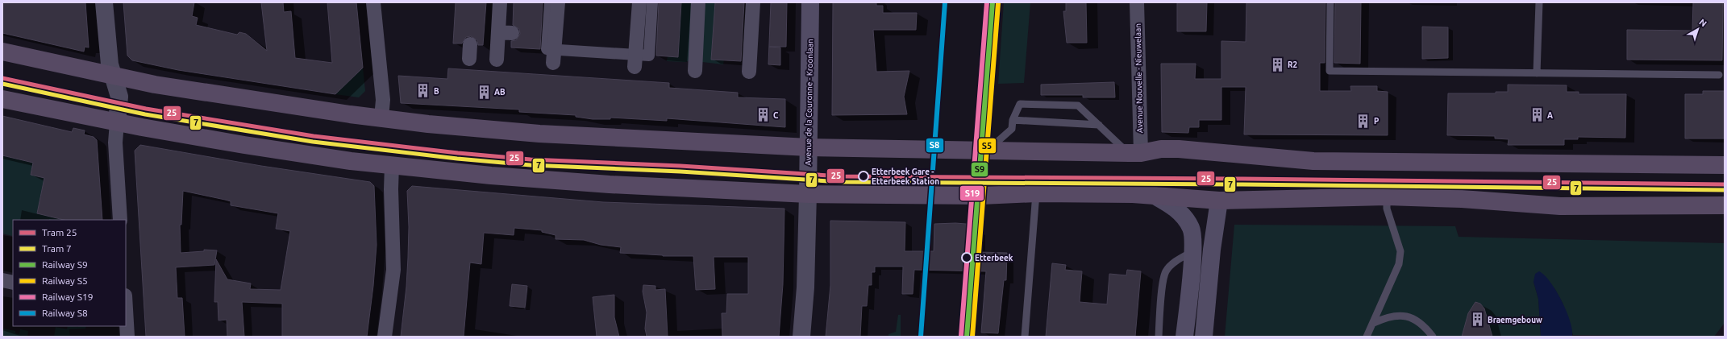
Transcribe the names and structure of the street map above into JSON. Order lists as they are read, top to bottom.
{
  "streets": {
    "main road": ["Avenue de la Couronne - Kroonlaan"],
    "street": ["Avenue Nouvelle - Nieuwelaan"]
  },
  "places": {
    "building": [
      "R2",
      "B",
      "AB",
      "C",
      "A",
      "P",
      "Braemgebouw"
    ],
    "other": ["Etterbeek Gare - Etterbeek Station", "Etterbeek"]
  },
  "lines": [
    "rail line S9",
    "rail line S19",
    "rail line S8",
    "rail line S5",
    "tram line 25",
    "tram line 7"
  ],
  "legend": [
    "Tram 25",
    "Tram 7",
    "Railway S9",
    "Railway S5",
    "Railway S19",
    "Railway S8"
  ],
  "north": "top right"
}
